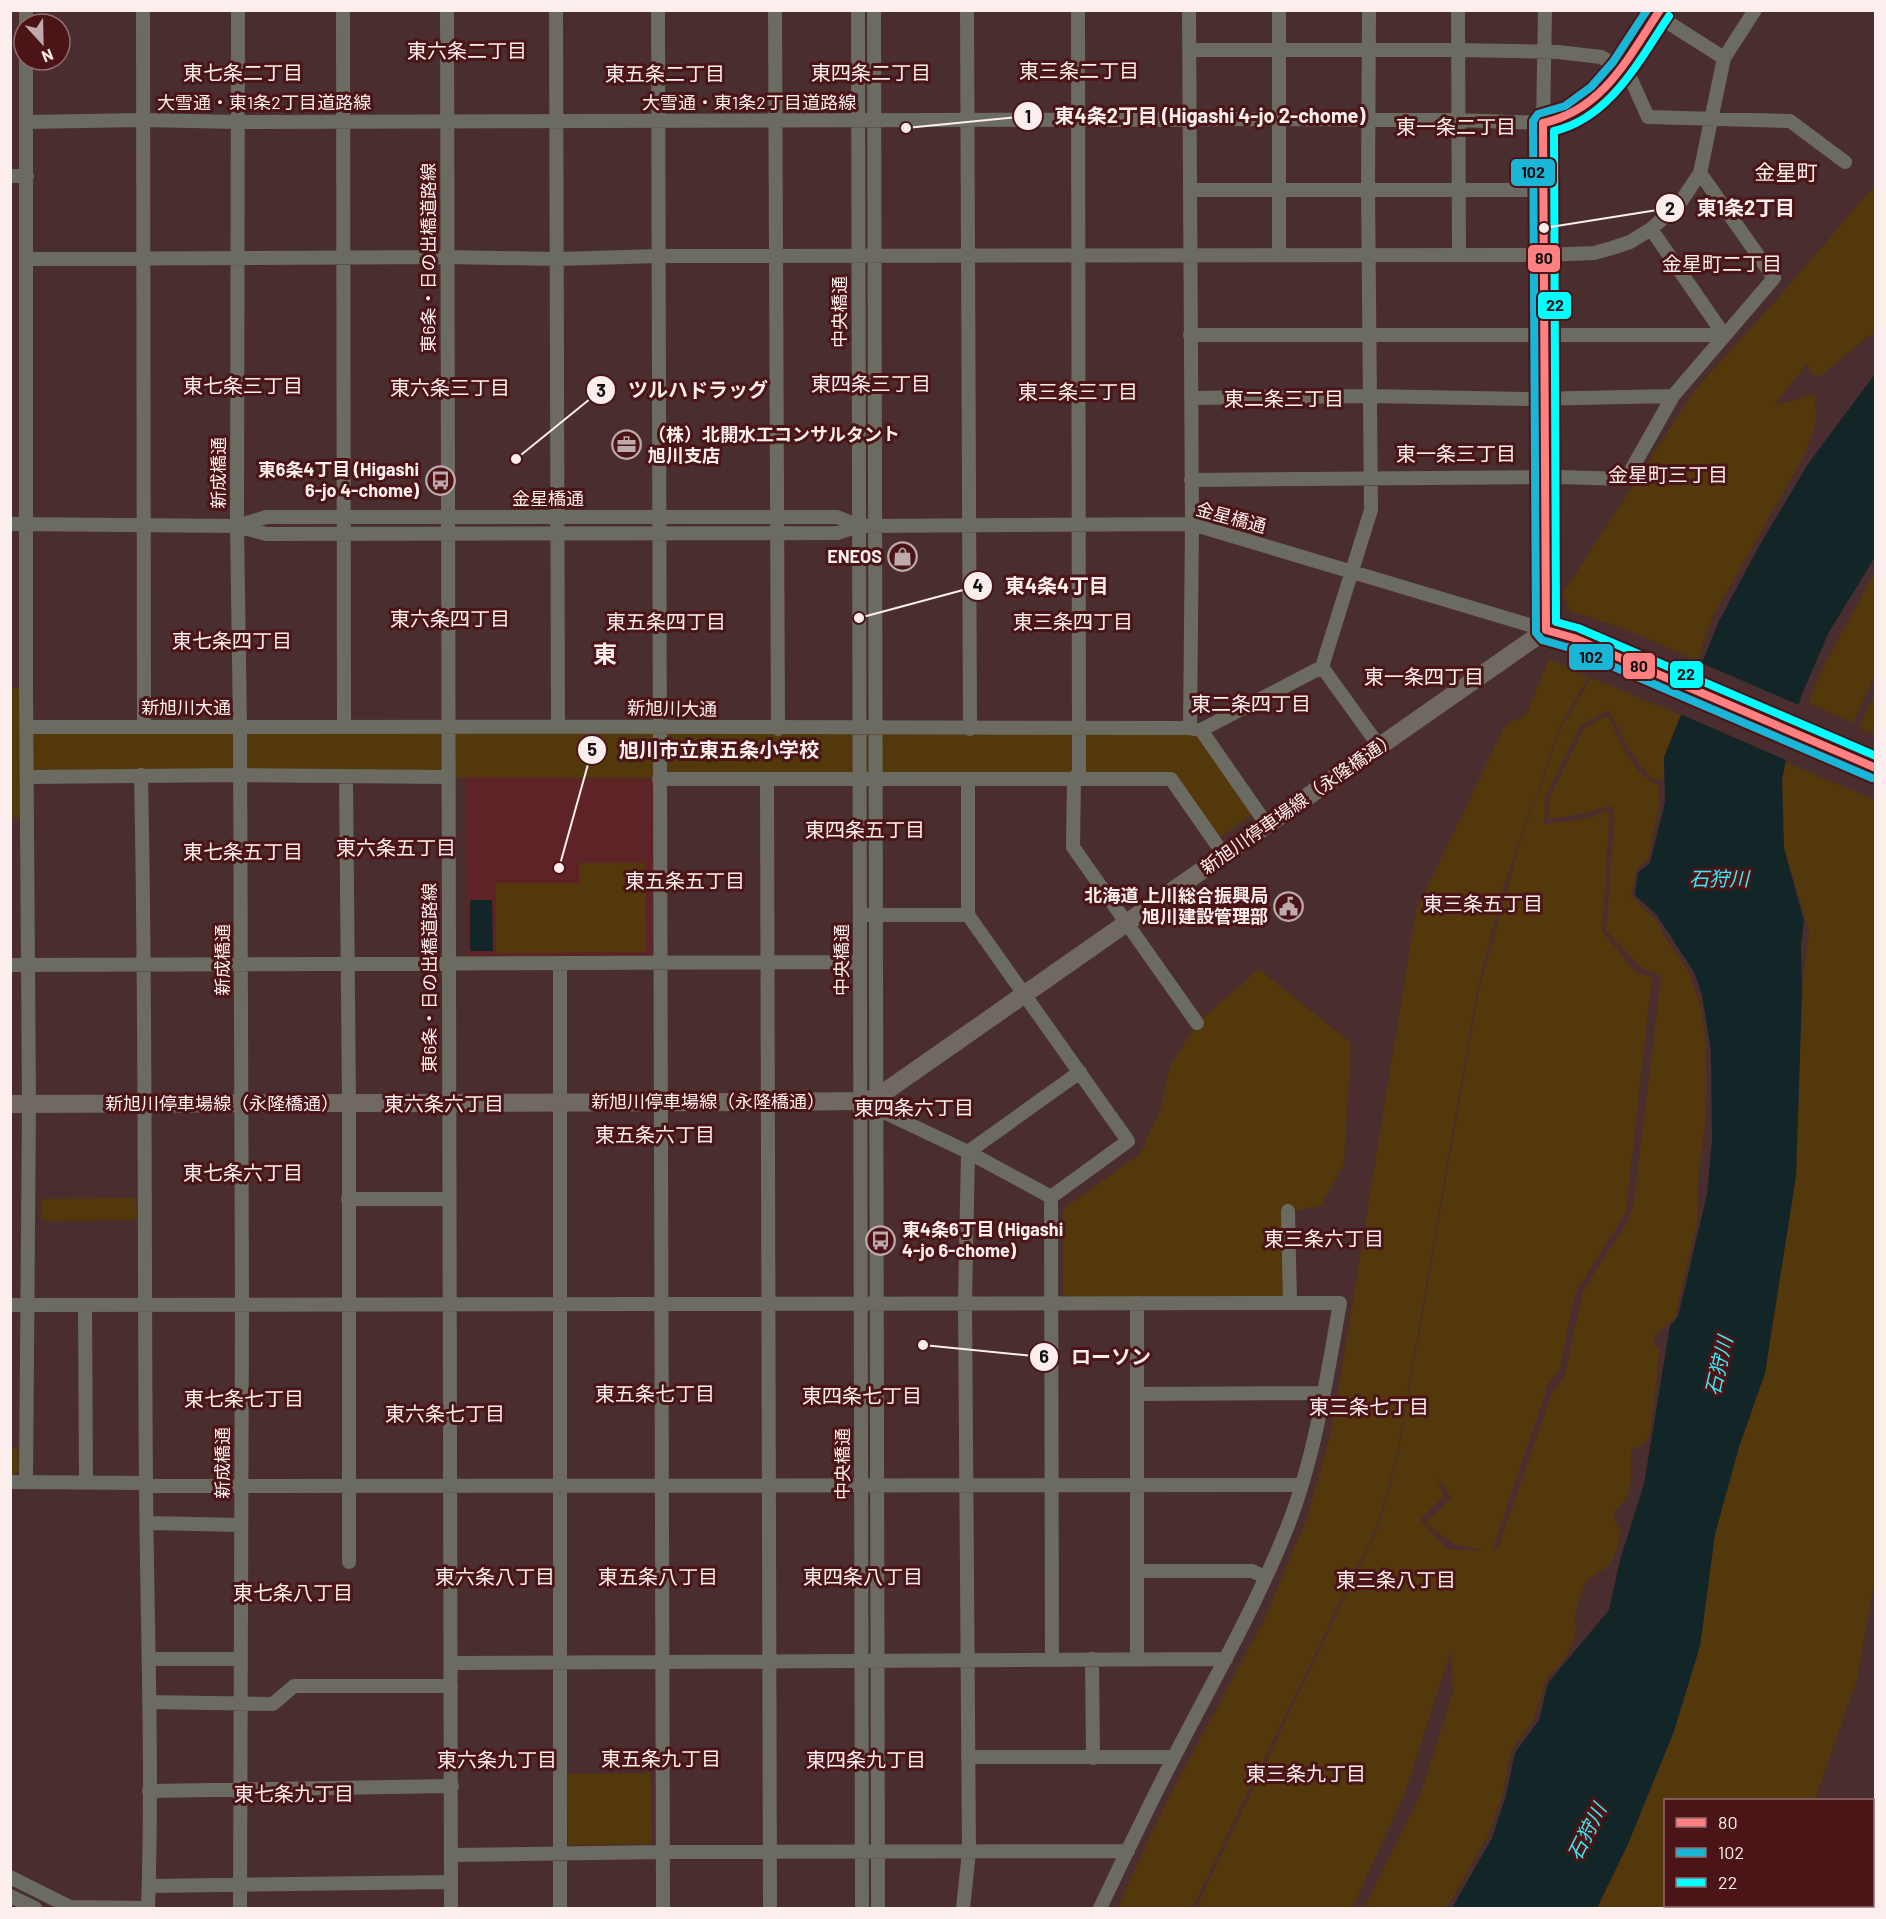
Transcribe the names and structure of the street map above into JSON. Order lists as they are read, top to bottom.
{
  "streets": {
    "main road": ["新旭川停車場線（永隆橋通）"],
    "street": [
      "大雪通・東1条2丁目道路線",
      "東6条・日の出橋道路線",
      "中央橋通",
      "新成橋通",
      "金星橋通",
      "新旭川大通"
    ]
  },
  "crossings": [
    ["大雪通・東1条2丁目道路線", "東6条・日の出橋道路線"],
    ["大雪通・東1条2丁目道路線", "中央橋通"],
    ["大雪通・東1条2丁目道路線", "新成橋通"],
    ["東6条・日の出橋道路線", "金星橋通"],
    ["東6条・日の出橋道路線", "新旭川大通"],
    ["東6条・日の出橋道路線", "新旭川停車場線（永隆橋通）"],
    ["中央橋通", "金星橋通"],
    ["中央橋通", "新旭川大通"],
    ["中央橋通", "新旭川停車場線（永隆橋通）"],
    ["新成橋通", "金星橋通"],
    ["新成橋通", "新旭川大通"],
    ["新成橋通", "新旭川停車場線（永隆橋通）"],
    ["金星橋通", "新旭川停車場線（永隆橋通）"]
  ],
  "districts": [
    "東六条二丁目",
    "東三条二丁目",
    "東七条二丁目",
    "東四条二丁目",
    "東五条二丁目",
    "東一条二丁目",
    "金星町",
    "金星町二丁目",
    "東四条三丁目",
    "東七条三丁目",
    "東六条三丁目",
    "東三条三丁目",
    "東二条三丁目",
    "東一条三丁目",
    "金星町三丁目",
    "東六条四丁目",
    "東五条四丁目",
    "東三条四丁目",
    "東七条四丁目",
    "東",
    "東一条四丁目",
    "東二条四丁目",
    "東四条五丁目",
    "東六条五丁目",
    "東七条五丁目",
    "東五条五丁目",
    "東三条五丁目",
    "東六条六丁目",
    "東四条六丁目",
    "東五条六丁目",
    "東七条六丁目",
    "東三条六丁目",
    "東五条七丁目",
    "東四条七丁目",
    "東七条七丁目",
    "東三条七丁目",
    "東六条七丁目",
    "東六条八丁目",
    "東五条八丁目",
    "東四条八丁目",
    "東三条八丁目",
    "東七条八丁目",
    "東五条九丁目",
    "東六条九丁目",
    "東四条九丁目",
    "東三条九丁目",
    "東七条九丁目"
  ],
  "water": ["石狩川"],
  "places": {
    "other": [
      "東4条2丁目 (Higashi 4-jo 2-chome)",
      "東1条2丁目",
      "ツルハドラッグ",
      "東4条4丁目",
      "旭川市立東五条小学校",
      "ローソン"
    ],
    "office": ["（株）北開水工コンサルタント 旭川支店"],
    "bus stop": ["東6条4丁目 (Higashi 6-jo 4-chome)", "東4条6丁目 (Higashi 4-jo 6-chome)"],
    "shop": ["ENEOS"],
    "public building": ["北海道 上川総合振興局 旭川建設管理部"]
  },
  "lines": ["transit line 80", "transit line 102", "transit line 22"],
  "legend": ["80", "102", "22"],
  "north": "bottom"
}
